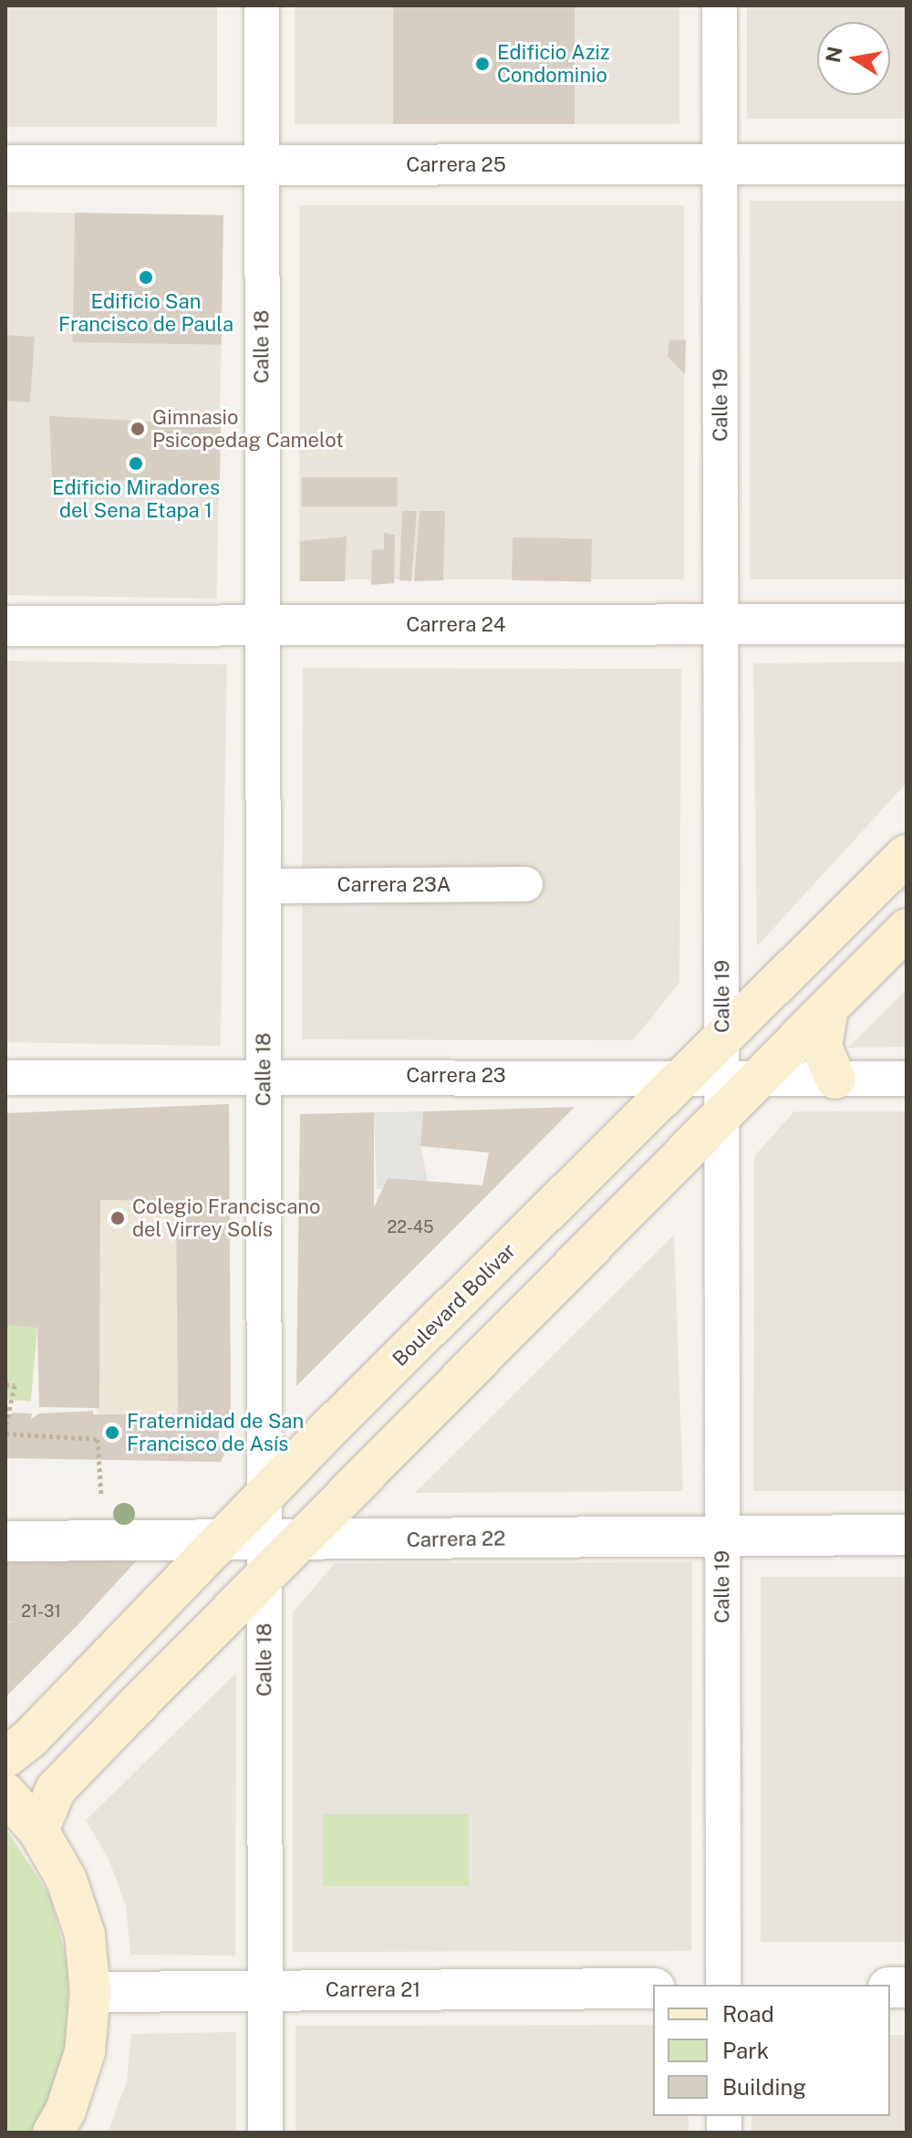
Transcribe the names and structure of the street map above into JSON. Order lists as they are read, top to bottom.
{
  "streets": {
    "main road": ["Boulevard Bolívar"],
    "street": [
      "Carrera 25",
      "Calle 18",
      "Calle 19",
      "Carrera 24",
      "Carrera 23A",
      "Carrera 23",
      "Carrera 22",
      "Carrera 21"
    ]
  },
  "crossings": [
    ["Carrera 25", "Calle 18"],
    ["Carrera 25", "Calle 19"],
    ["Calle 18", "Carrera 24"],
    ["Calle 18", "Carrera 23A"],
    ["Calle 18", "Carrera 23"],
    ["Calle 18", "Boulevard Bolívar"],
    ["Calle 18", "Carrera 22"],
    ["Calle 18", "Carrera 21"],
    ["Calle 19", "Carrera 24"],
    ["Calle 19", "Carrera 23"],
    ["Calle 19", "Boulevard Bolívar"],
    ["Calle 19", "Carrera 22"],
    ["Carrera 23", "Boulevard Bolívar"],
    ["Boulevard Bolívar", "Carrera 22"]
  ],
  "places": [
    "Edificio Aziz Condominio",
    "Edificio San Francisco de Paula",
    "Gimnasio Psicopedag Camelot",
    "Edificio Miradores del Sena Etapa 1",
    "Colegio Franciscano del Virrey Solís",
    "Fraternidad de San Francisco de Asís"
  ],
  "house_numbers": ["22-45", "21-31"],
  "legend": ["Road", "Park", "Building"],
  "north": "left"
}
